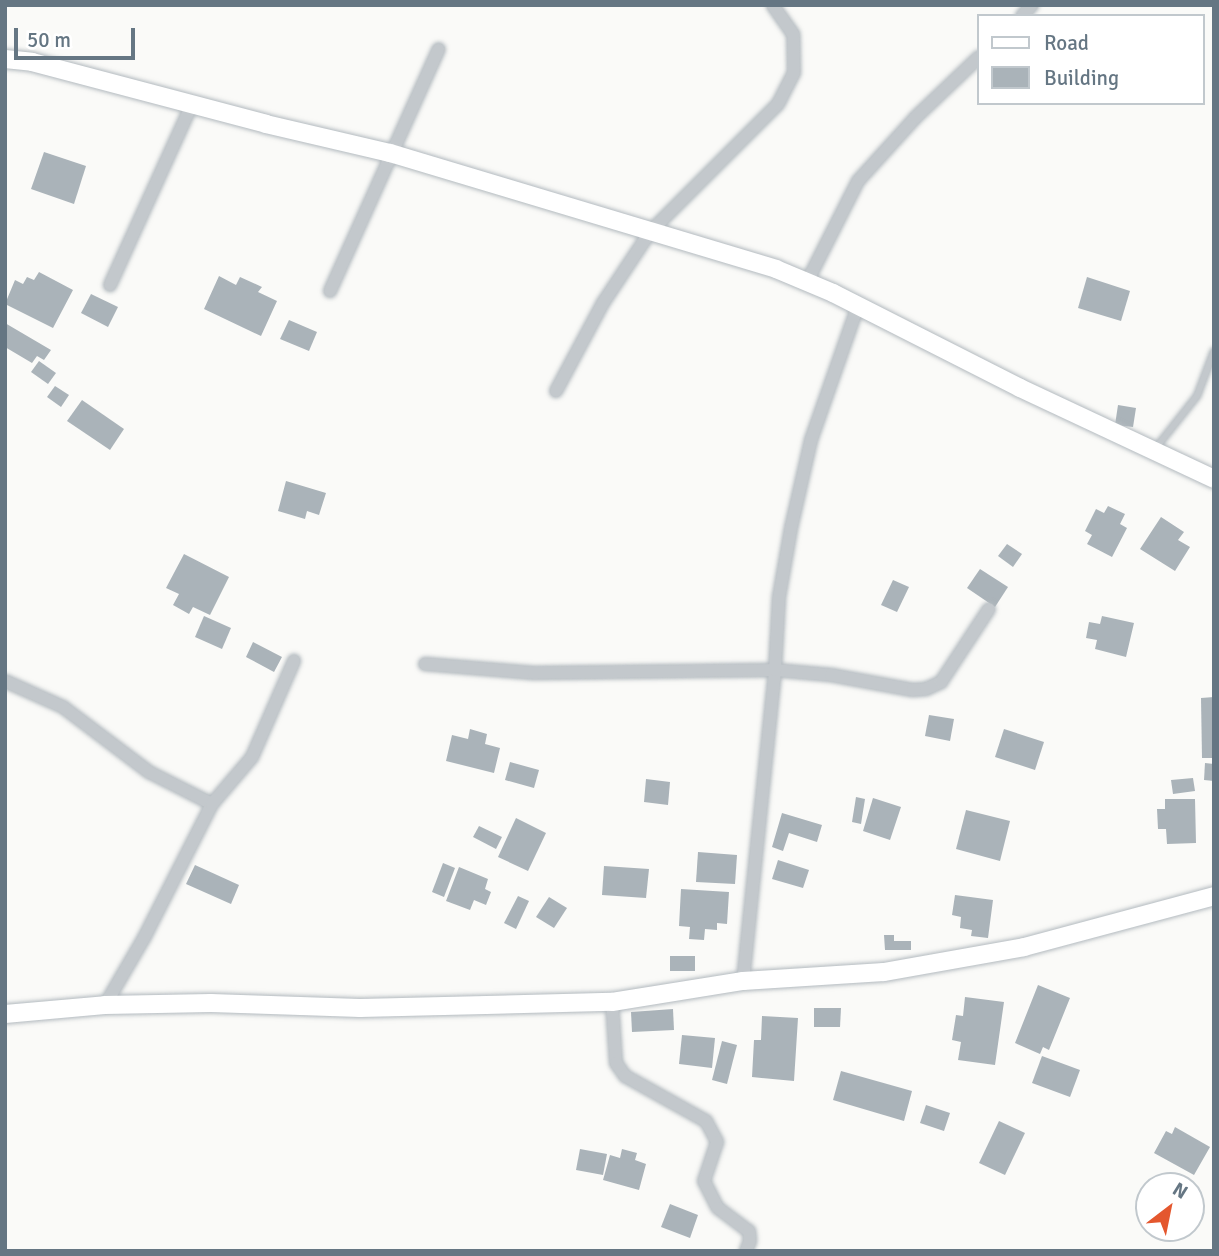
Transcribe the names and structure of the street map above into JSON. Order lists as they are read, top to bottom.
{
  "legend": ["Road", "Building"],
  "scale_bar": "50 m",
  "north": "top right"
}
